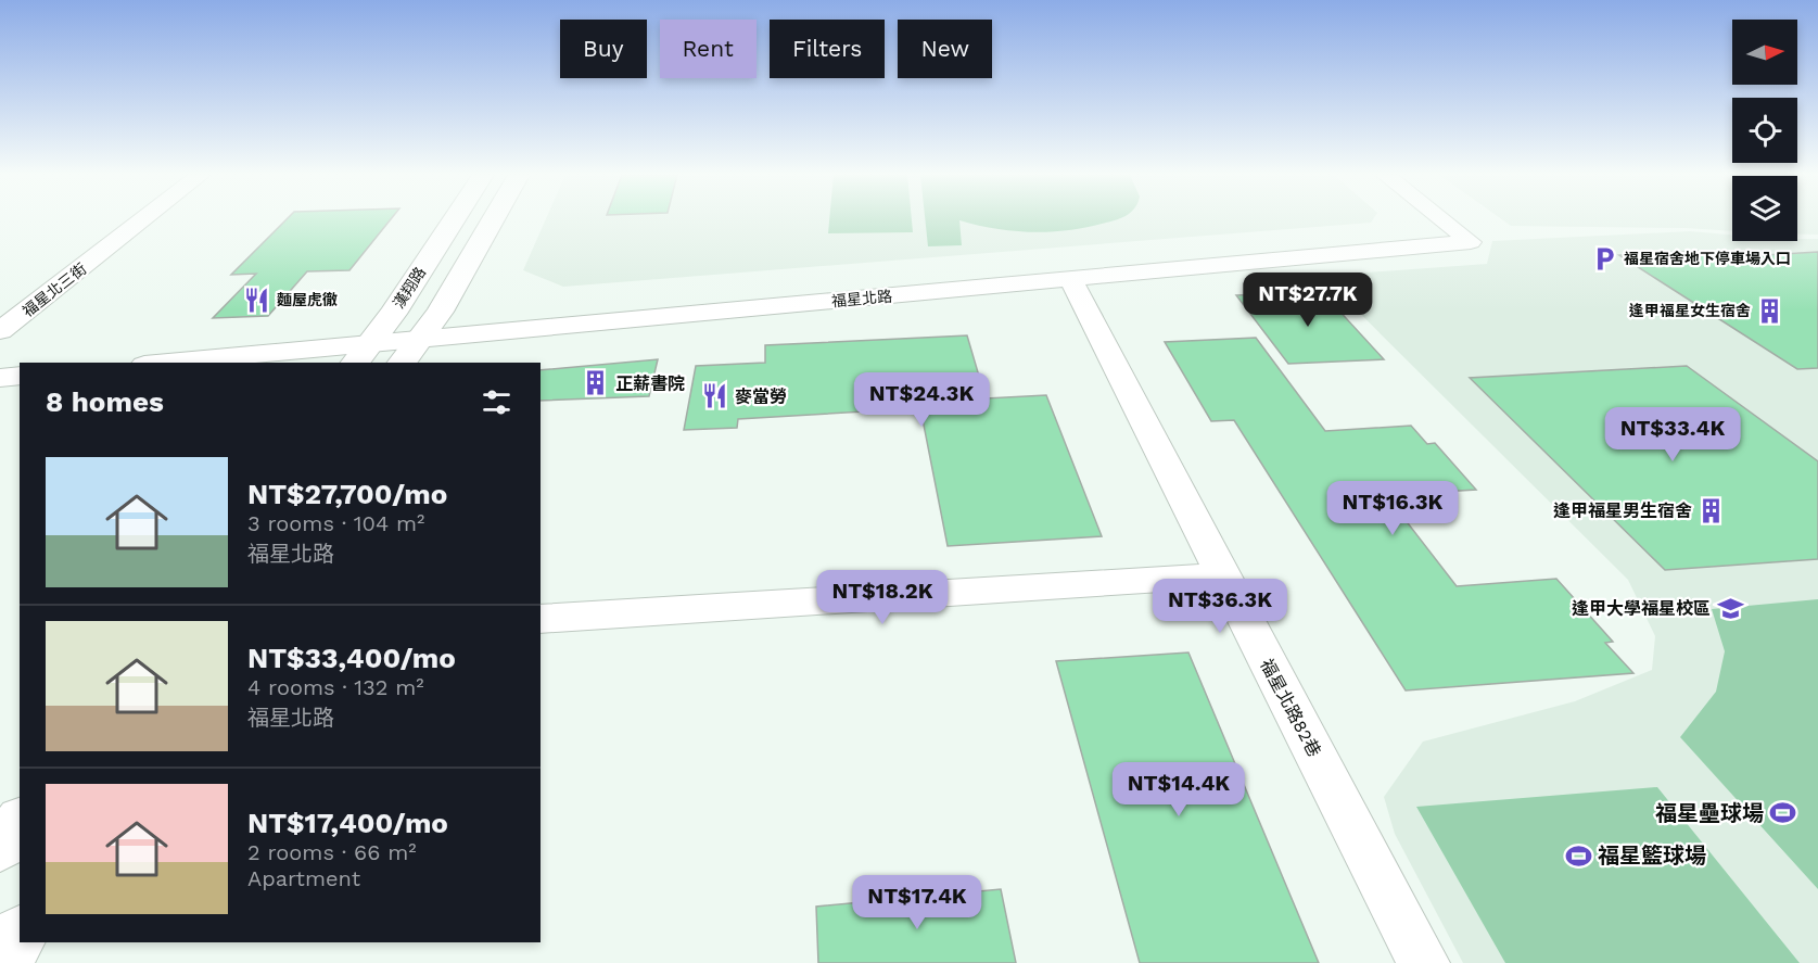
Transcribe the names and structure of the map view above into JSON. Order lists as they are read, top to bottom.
{
  "streets": {
    "street": [
      "漢翔路",
      "福星北三街",
      "福星北路",
      "福星北路82巷"
    ]
  },
  "crossings": [
    ["漢翔路", "福星北路"],
    ["福星北路", "福星北路82巷"]
  ],
  "places": {
    "parking": ["福星宿舍地下停車場入口"],
    "restaurant": ["麵屋虎徹", "麥當勞"],
    "building": ["逢甲福星女生宿舍", "正薪書院", "逢甲福星男生宿舍"],
    "school or university": ["逢甲大學福星校區"],
    "sports": ["福星壘球場", "福星籃球場"]
  },
  "north": "right",
  "page": {
    "chip": [
      "Buy",
      "Rent",
      "Filters",
      "New"
    ],
    "price": [
      "NT$27.7K",
      "NT$24.3K",
      "NT$33.4K",
      "NT$16.3K",
      "NT$18.2K",
      "NT$36.3K",
      "NT$14.4K",
      "NT$17.4K"
    ],
    "heading": "8 homes",
    "list": [
      {
        "name": "NT$27,700/mo",
        "note": "3 rooms · 104 m² · 福星北路"
      },
      {
        "name": "NT$33,400/mo",
        "note": "4 rooms · 132 m² · 福星北路"
      },
      {
        "name": "NT$17,400/mo",
        "note": "2 rooms · 66 m² · Apartment"
      }
    ]
  }
}
